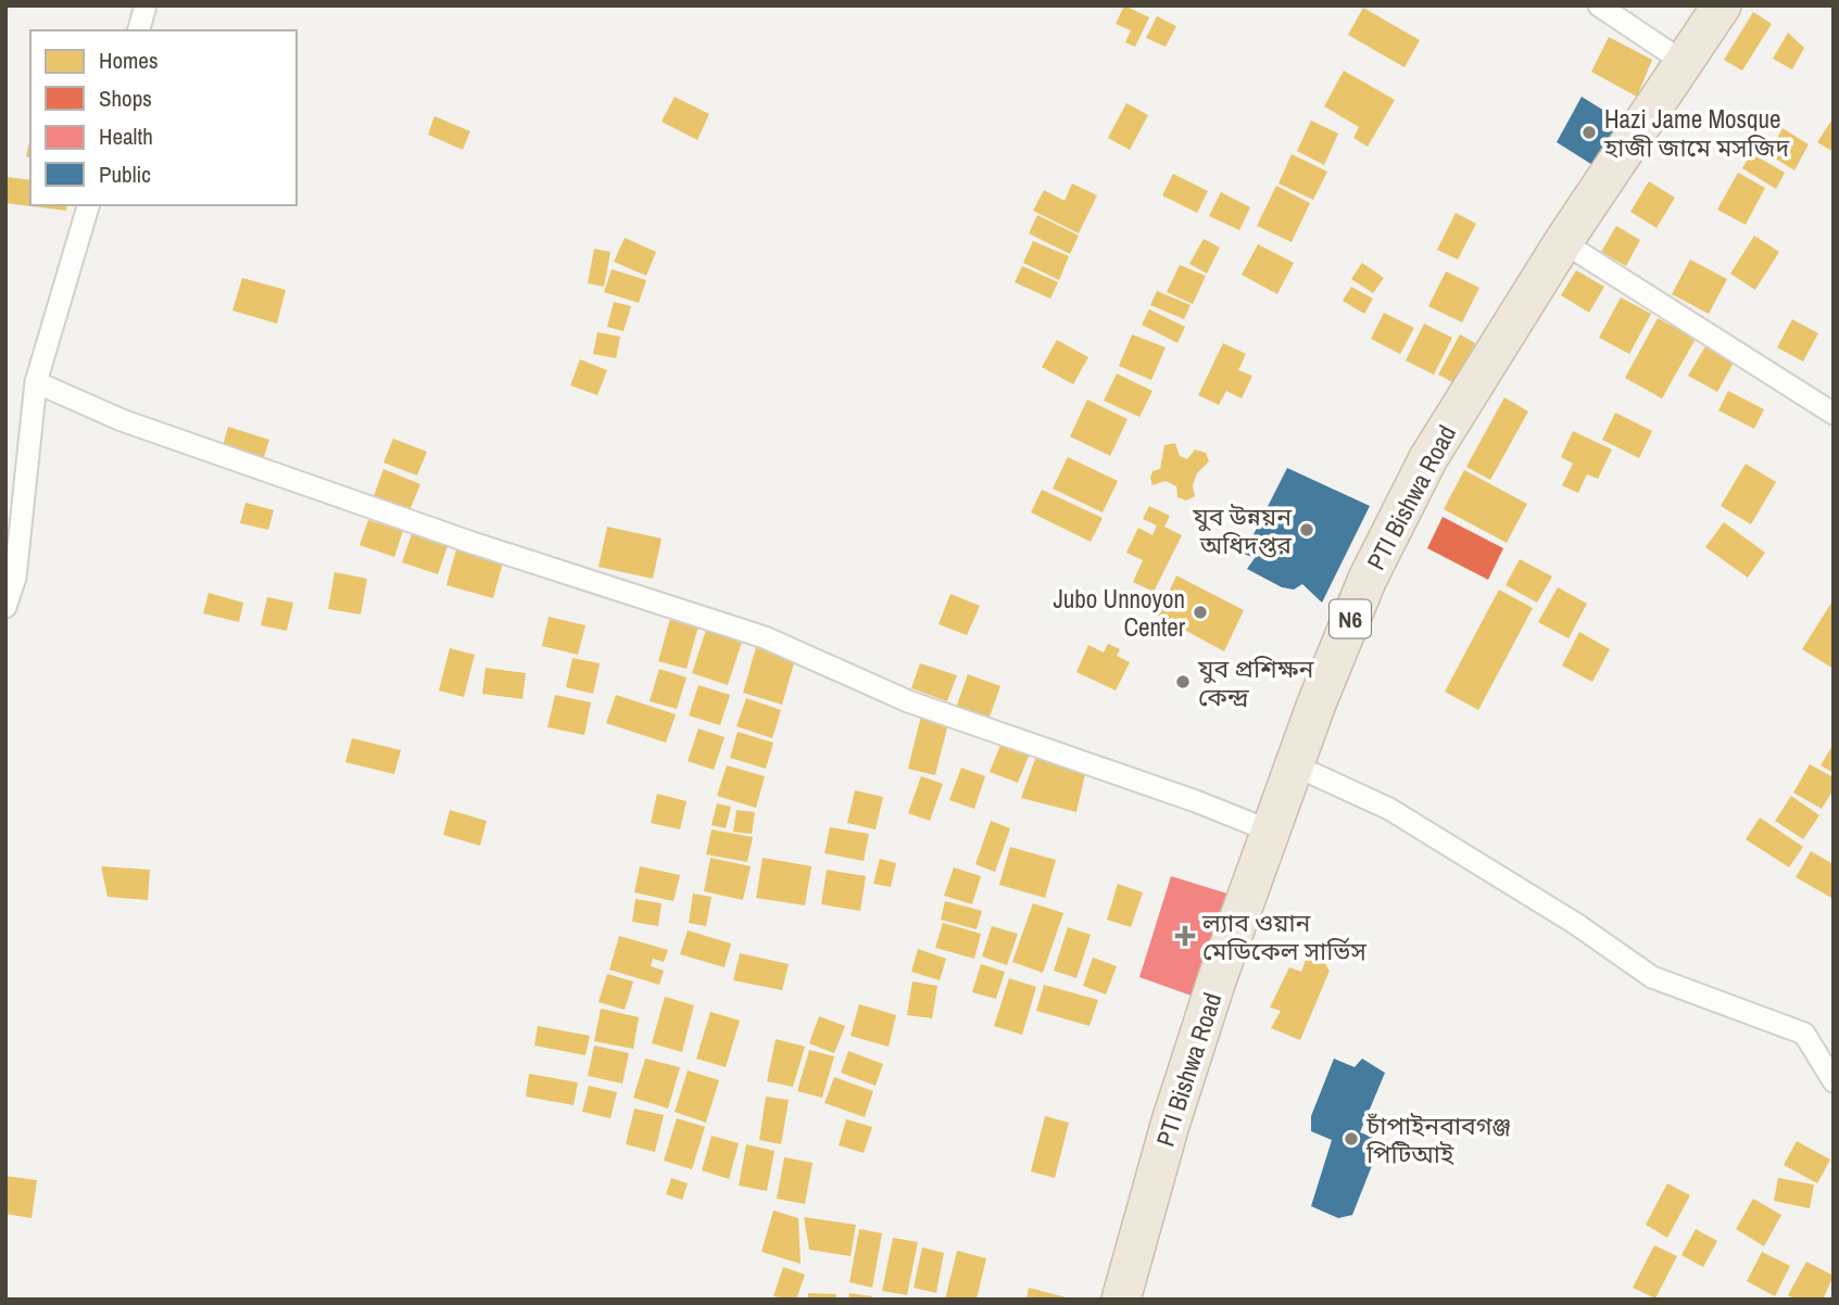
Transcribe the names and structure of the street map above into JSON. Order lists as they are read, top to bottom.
{
  "streets": {
    "highway": ["PTI Bishwa Road", "N6"]
  },
  "places": {
    "other": [
      "Hazi Jame Mosque হাজী জামে মসজিদ",
      "যুব উন্নয়ন অধিদপ্তর",
      "Jubo Unnoyon Center",
      "যুব প্রশিক্ষন কেন্দ্র",
      "চাঁপাইনবাবগঞ্জ পিটিআই"
    ],
    "health": ["ল্যাব ওয়ান মেডিকেল সার্ভিস"]
  },
  "legend": [
    "Homes",
    "Shops",
    "Health",
    "Public"
  ]
}
